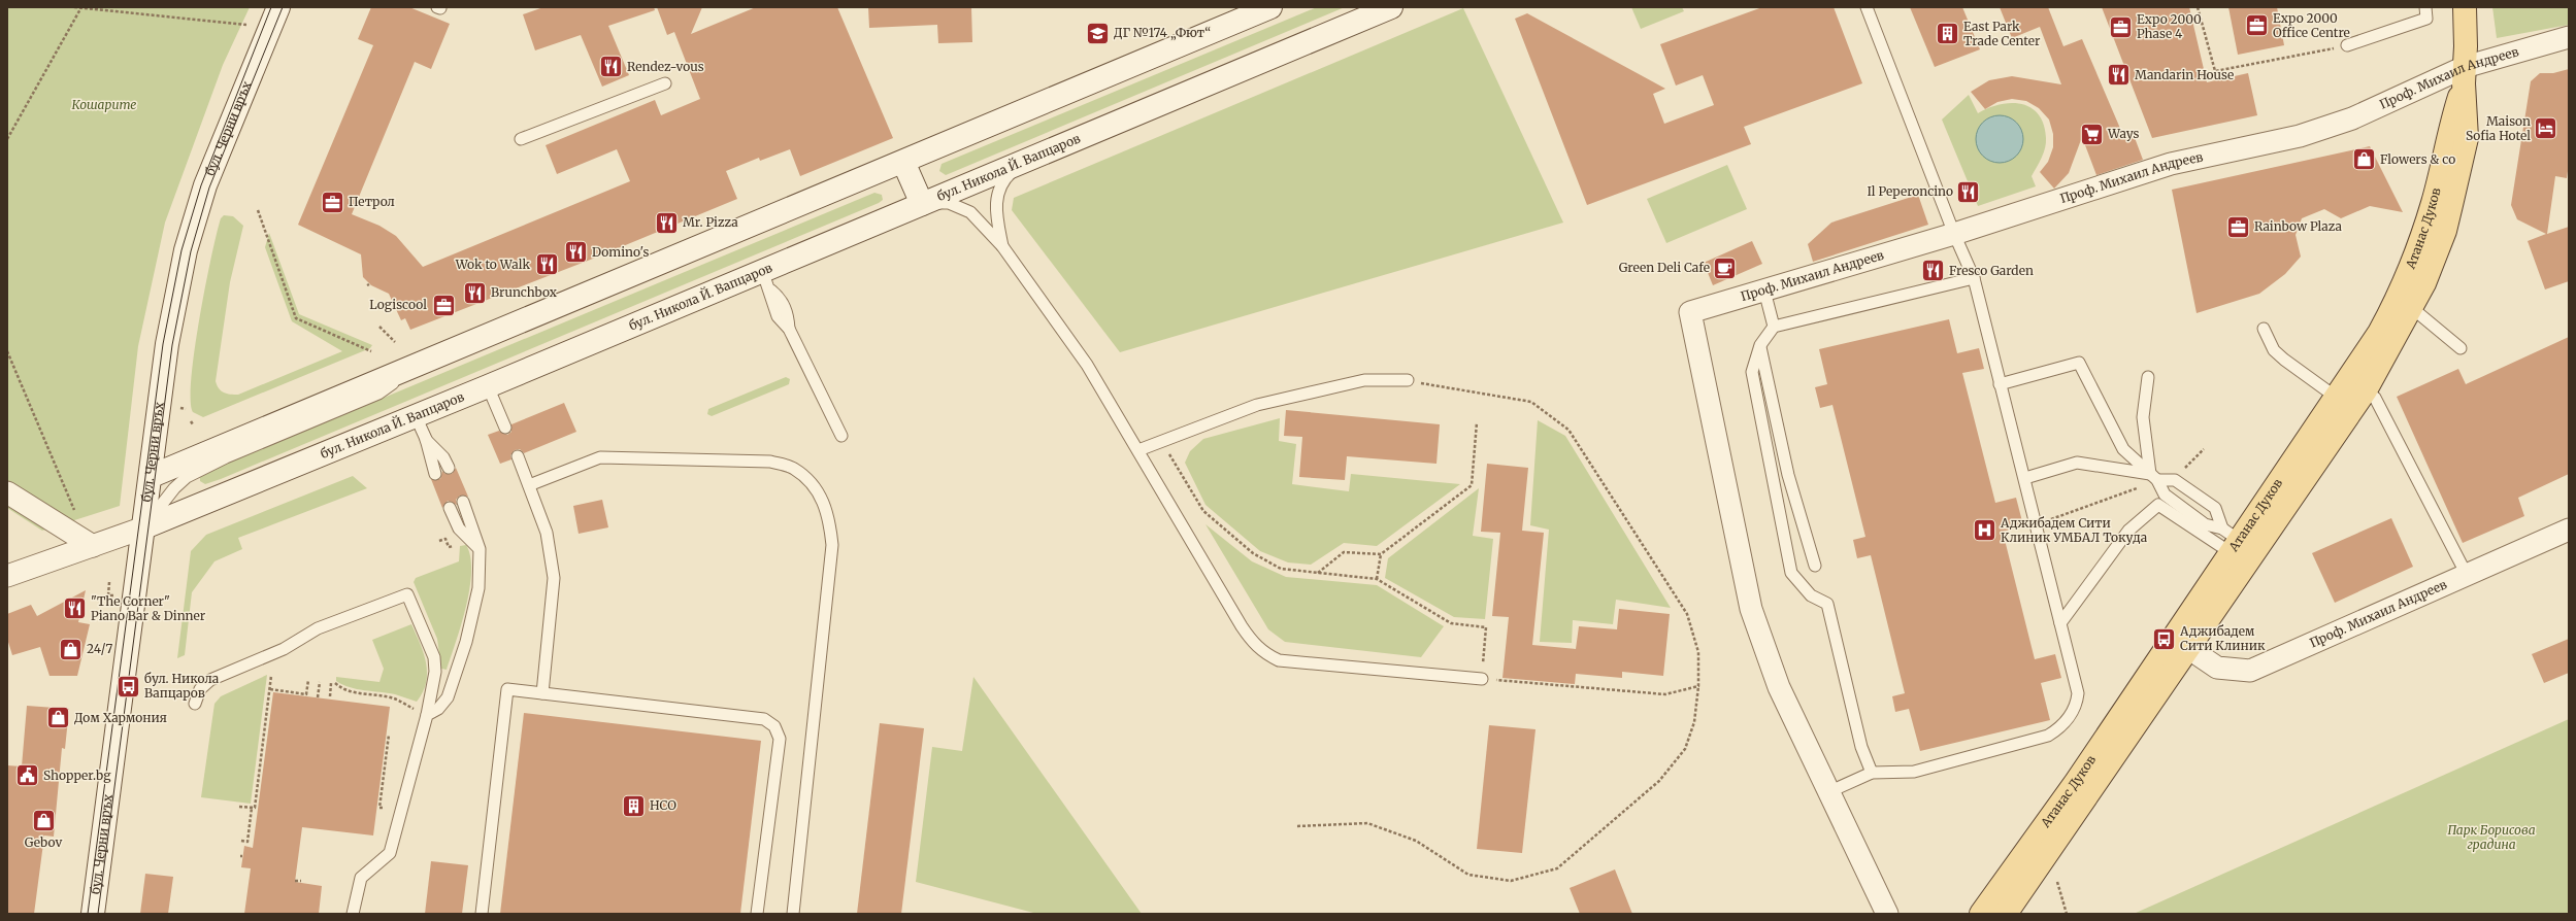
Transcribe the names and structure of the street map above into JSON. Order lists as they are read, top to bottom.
{
  "streets": {
    "main road": ["бул. Черни връх", "бул. Никола Й. Вапцаров", "Атанас Дуков"],
    "street": ["Проф. Михаил Андреев"]
  },
  "crossings": [
    ["Проф. Михаил Андреев", "Атанас Дуков"],
    ["бул. Черни връх", "бул. Никола Й. Вапцаров"]
  ],
  "parks": ["Кошарите", "Парк Борисова градина"],
  "places": {
    "office": [
      "Expo 2000 Office Centre",
      "Expo 2000 Phase 4",
      "Петрол",
      "Rainbow Plaza",
      "Logiscool"
    ],
    "school or university": ["ДГ №174 „Фют“"],
    "building": ["East Park Trade Center", "НСО"],
    "restaurant": [
      "Rendez-vous",
      "Mandarin House",
      "Il Peperoncino",
      "Mr. Pizza",
      "Domino's",
      "Wok to Walk",
      "Fresco Garden",
      "Brunchbox",
      "\"The Corner\" Piano Bar & Dinner"
    ],
    "hotel": ["Maison Sofia Hotel"],
    "supermarket": ["Ways"],
    "shop": [
      "Flowers & co",
      "24/7",
      "Дом Хармония",
      "Gebov"
    ],
    "cafe": ["Green Deli Cafe"],
    "hospital": ["Аджибадем Сити Клиник УМБАЛ Токуда"],
    "bus stop": ["Аджибадем Сити Клиник", "бул. Никола Вапцаров"],
    "public building": ["Shopper.bg"]
  }
}
